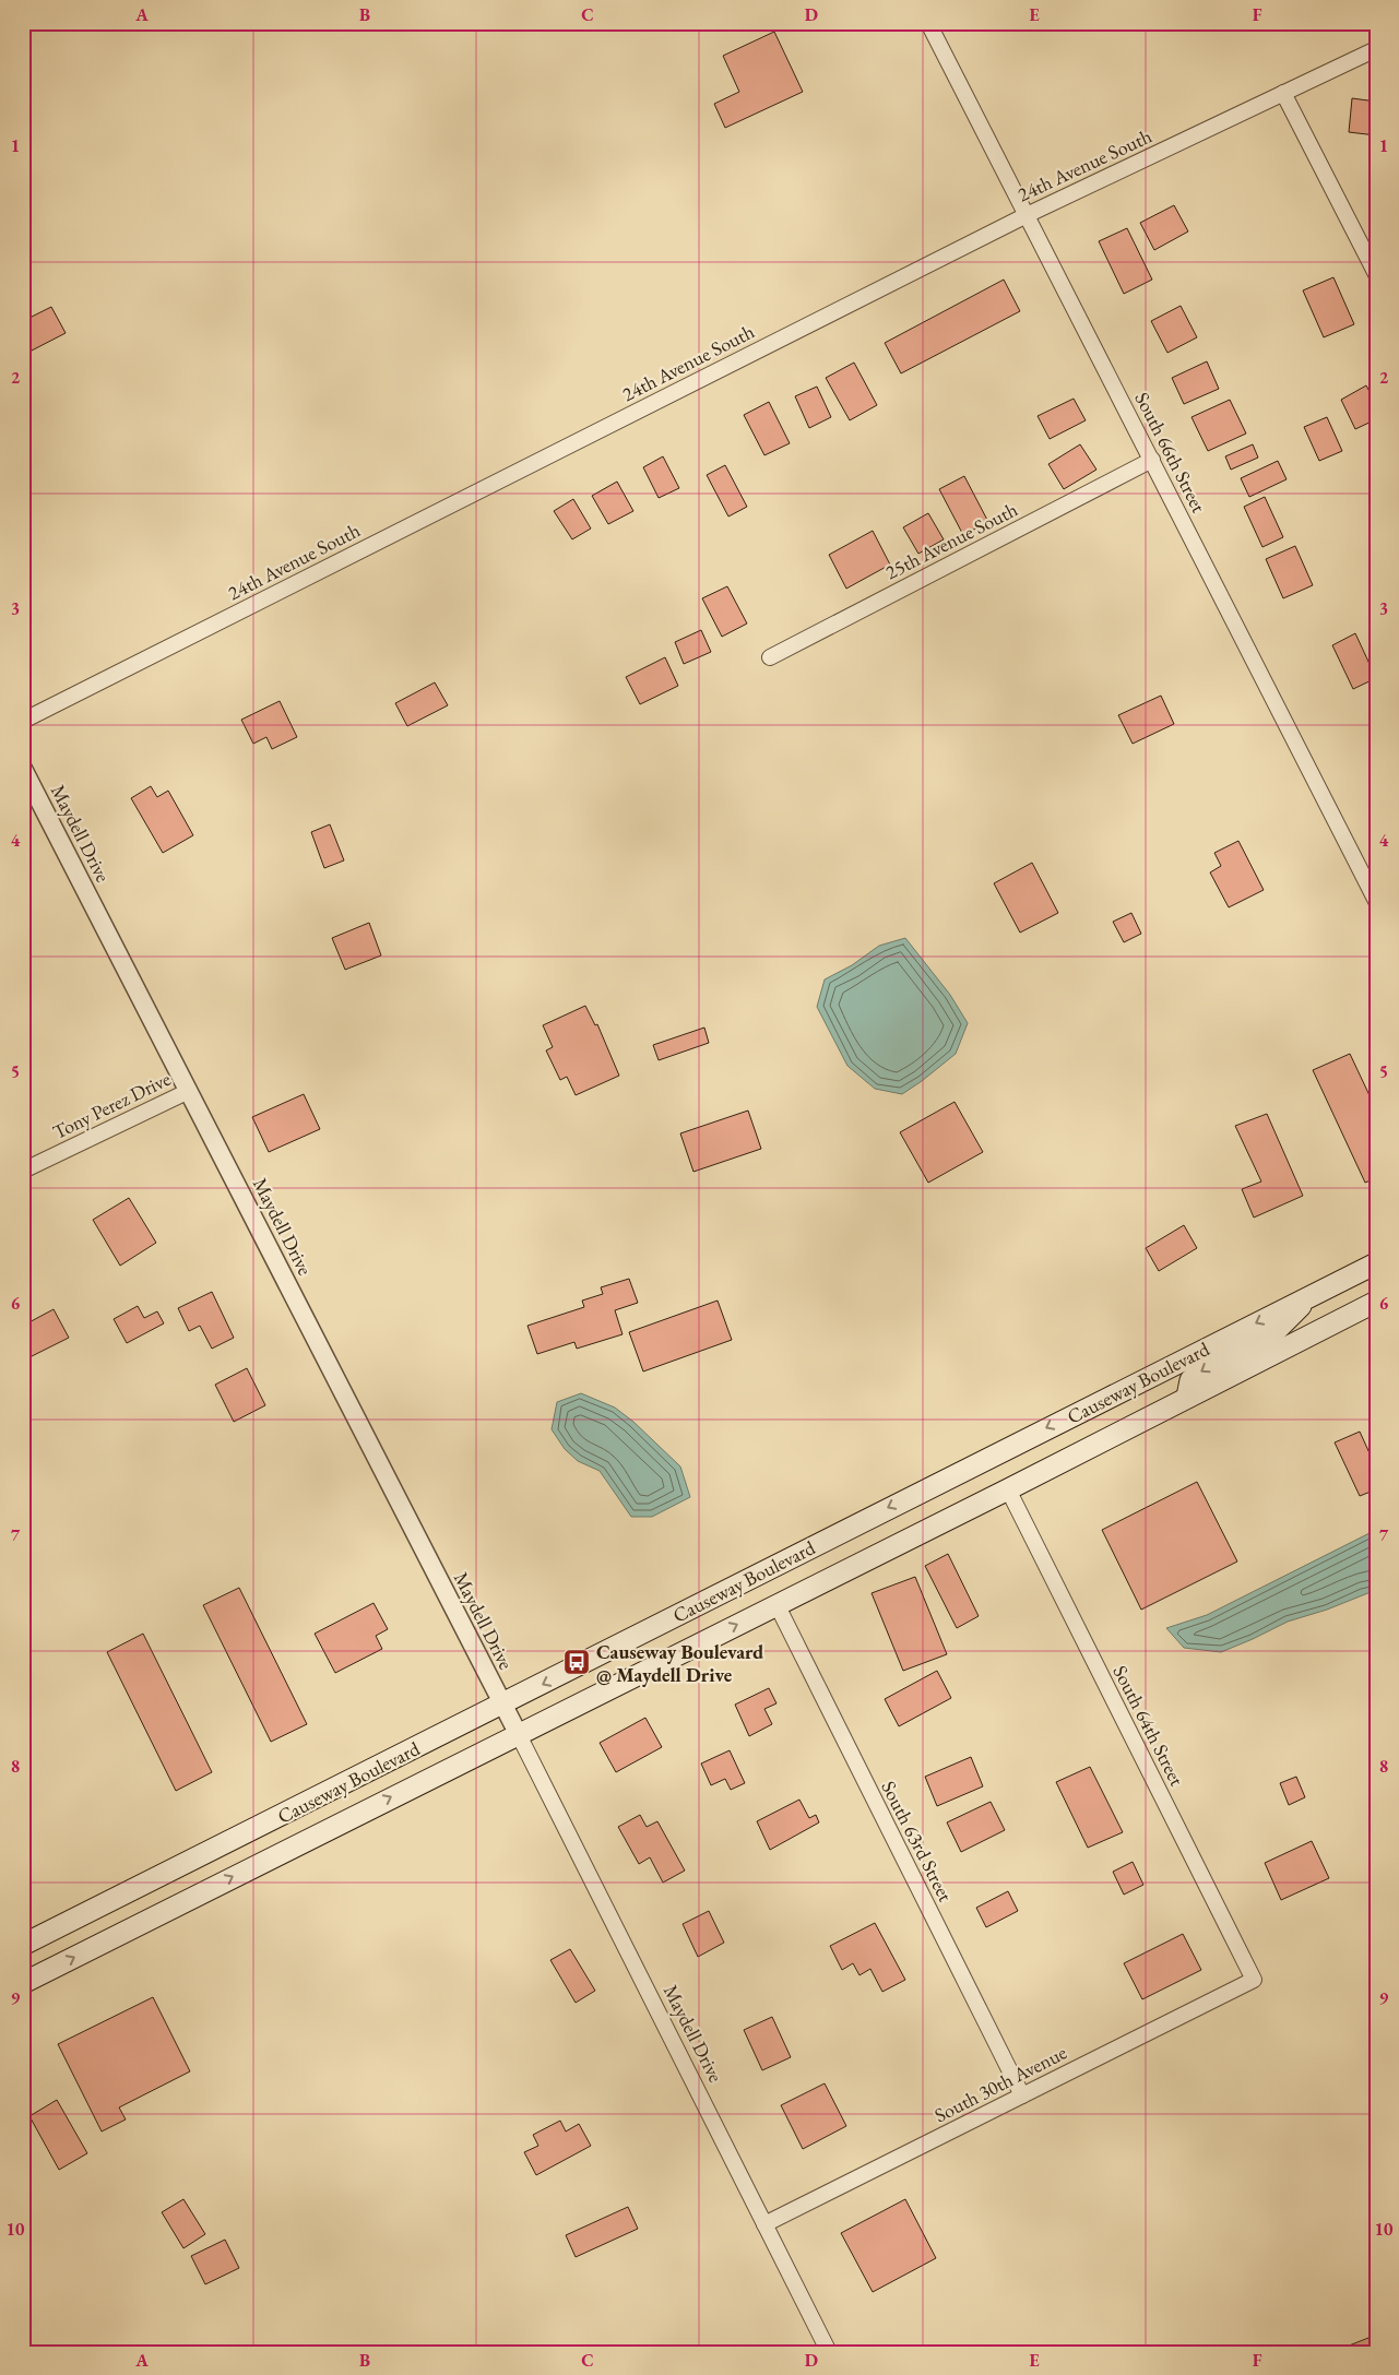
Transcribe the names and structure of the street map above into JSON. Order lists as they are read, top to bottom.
{
  "streets": {
    "main road": ["Causeway Boulevard"],
    "street": [
      "24th Avenue South",
      "South 66th Street",
      "25th Avenue South",
      "Maydell Drive",
      "Tony Perez Drive",
      "South 64th Street",
      "South 63rd Street",
      "South 30th Avenue"
    ]
  },
  "crossings": [
    ["24th Avenue South", "South 66th Street"],
    ["South 66th Street", "25th Avenue South"],
    ["Maydell Drive", "Tony Perez Drive"],
    ["Maydell Drive", "Causeway Boulevard"],
    ["Maydell Drive", "South 30th Avenue"],
    ["Causeway Boulevard", "South 64th Street"],
    ["Causeway Boulevard", "South 63rd Street"],
    ["South 64th Street", "South 30th Avenue"],
    ["South 63rd Street", "South 30th Avenue"]
  ],
  "places": {
    "bus stop": ["Causeway Boulevard @ Maydell Drive"]
  },
  "grid": {
    "columns": [
      "A",
      "B",
      "C",
      "D",
      "E",
      "F"
    ],
    "rows": [
      "1",
      "2",
      "3",
      "4",
      "5",
      "6",
      "7",
      "8",
      "9",
      "10"
    ]
  }
}
